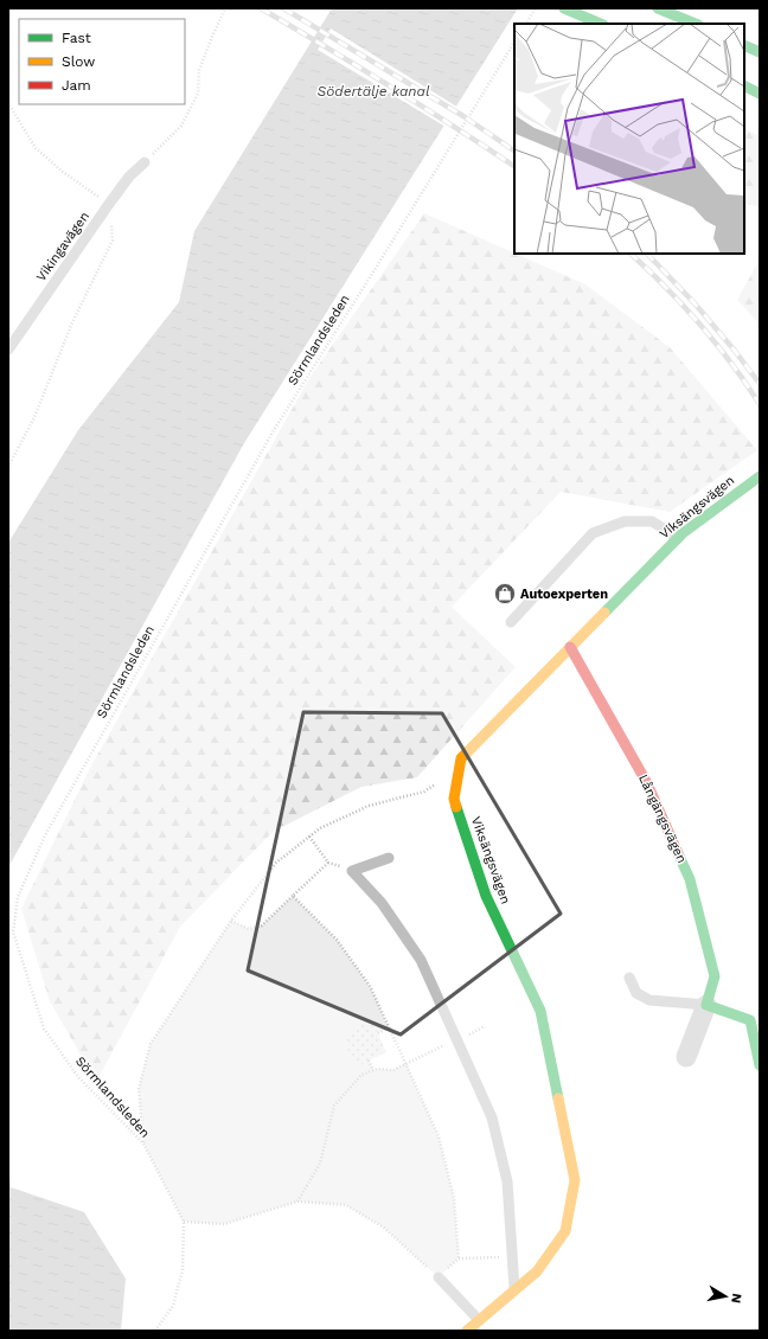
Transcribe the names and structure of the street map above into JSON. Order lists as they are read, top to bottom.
{
  "streets": {
    "main road": ["Viksängsvägen", "Långängsvägen"],
    "lane": ["Vikingavägen"],
    "path": ["Sörmlandsleden"]
  },
  "crossings": [
    ["Viksängsvägen", "Långängsvägen"]
  ],
  "water": ["Södertälje kanal"],
  "places": {
    "shop": ["Autoexperten"]
  },
  "legend": ["Fast", "Slow", "Jam"],
  "north": "right"
}
